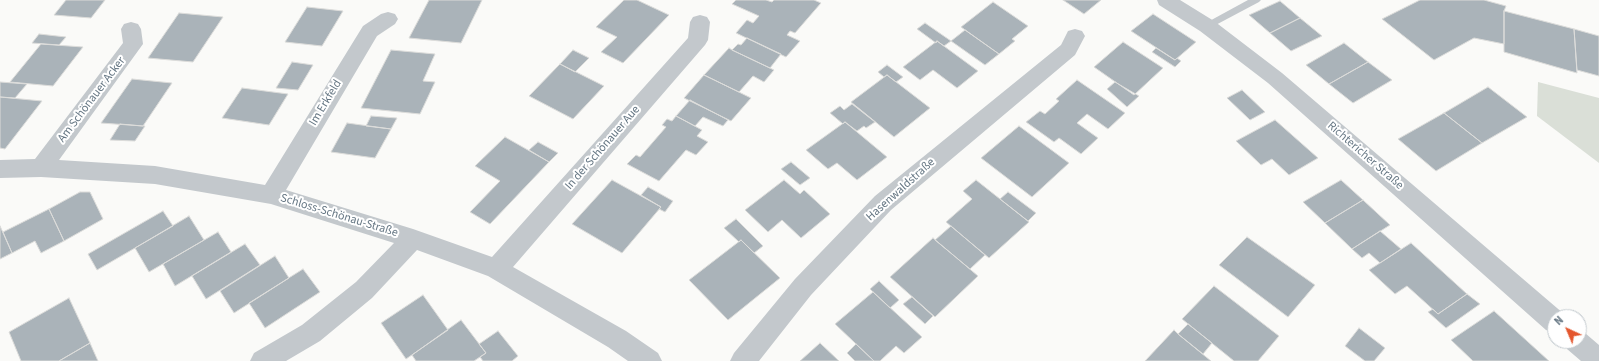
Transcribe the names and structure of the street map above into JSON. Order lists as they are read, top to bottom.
{
  "streets": {
    "street": [
      "Am Schönauer Acker",
      "Im Erkfeld",
      "In der Schönauer Aue",
      "Richtericher Straße",
      "Hasenwaldstraße",
      "Schloss-Schönau-Straße"
    ]
  },
  "crossings": [
    ["Am Schönauer Acker", "Schloss-Schönau-Straße"],
    ["Im Erkfeld", "Schloss-Schönau-Straße"],
    ["In der Schönauer Aue", "Schloss-Schönau-Straße"]
  ],
  "north": "top left"
}
